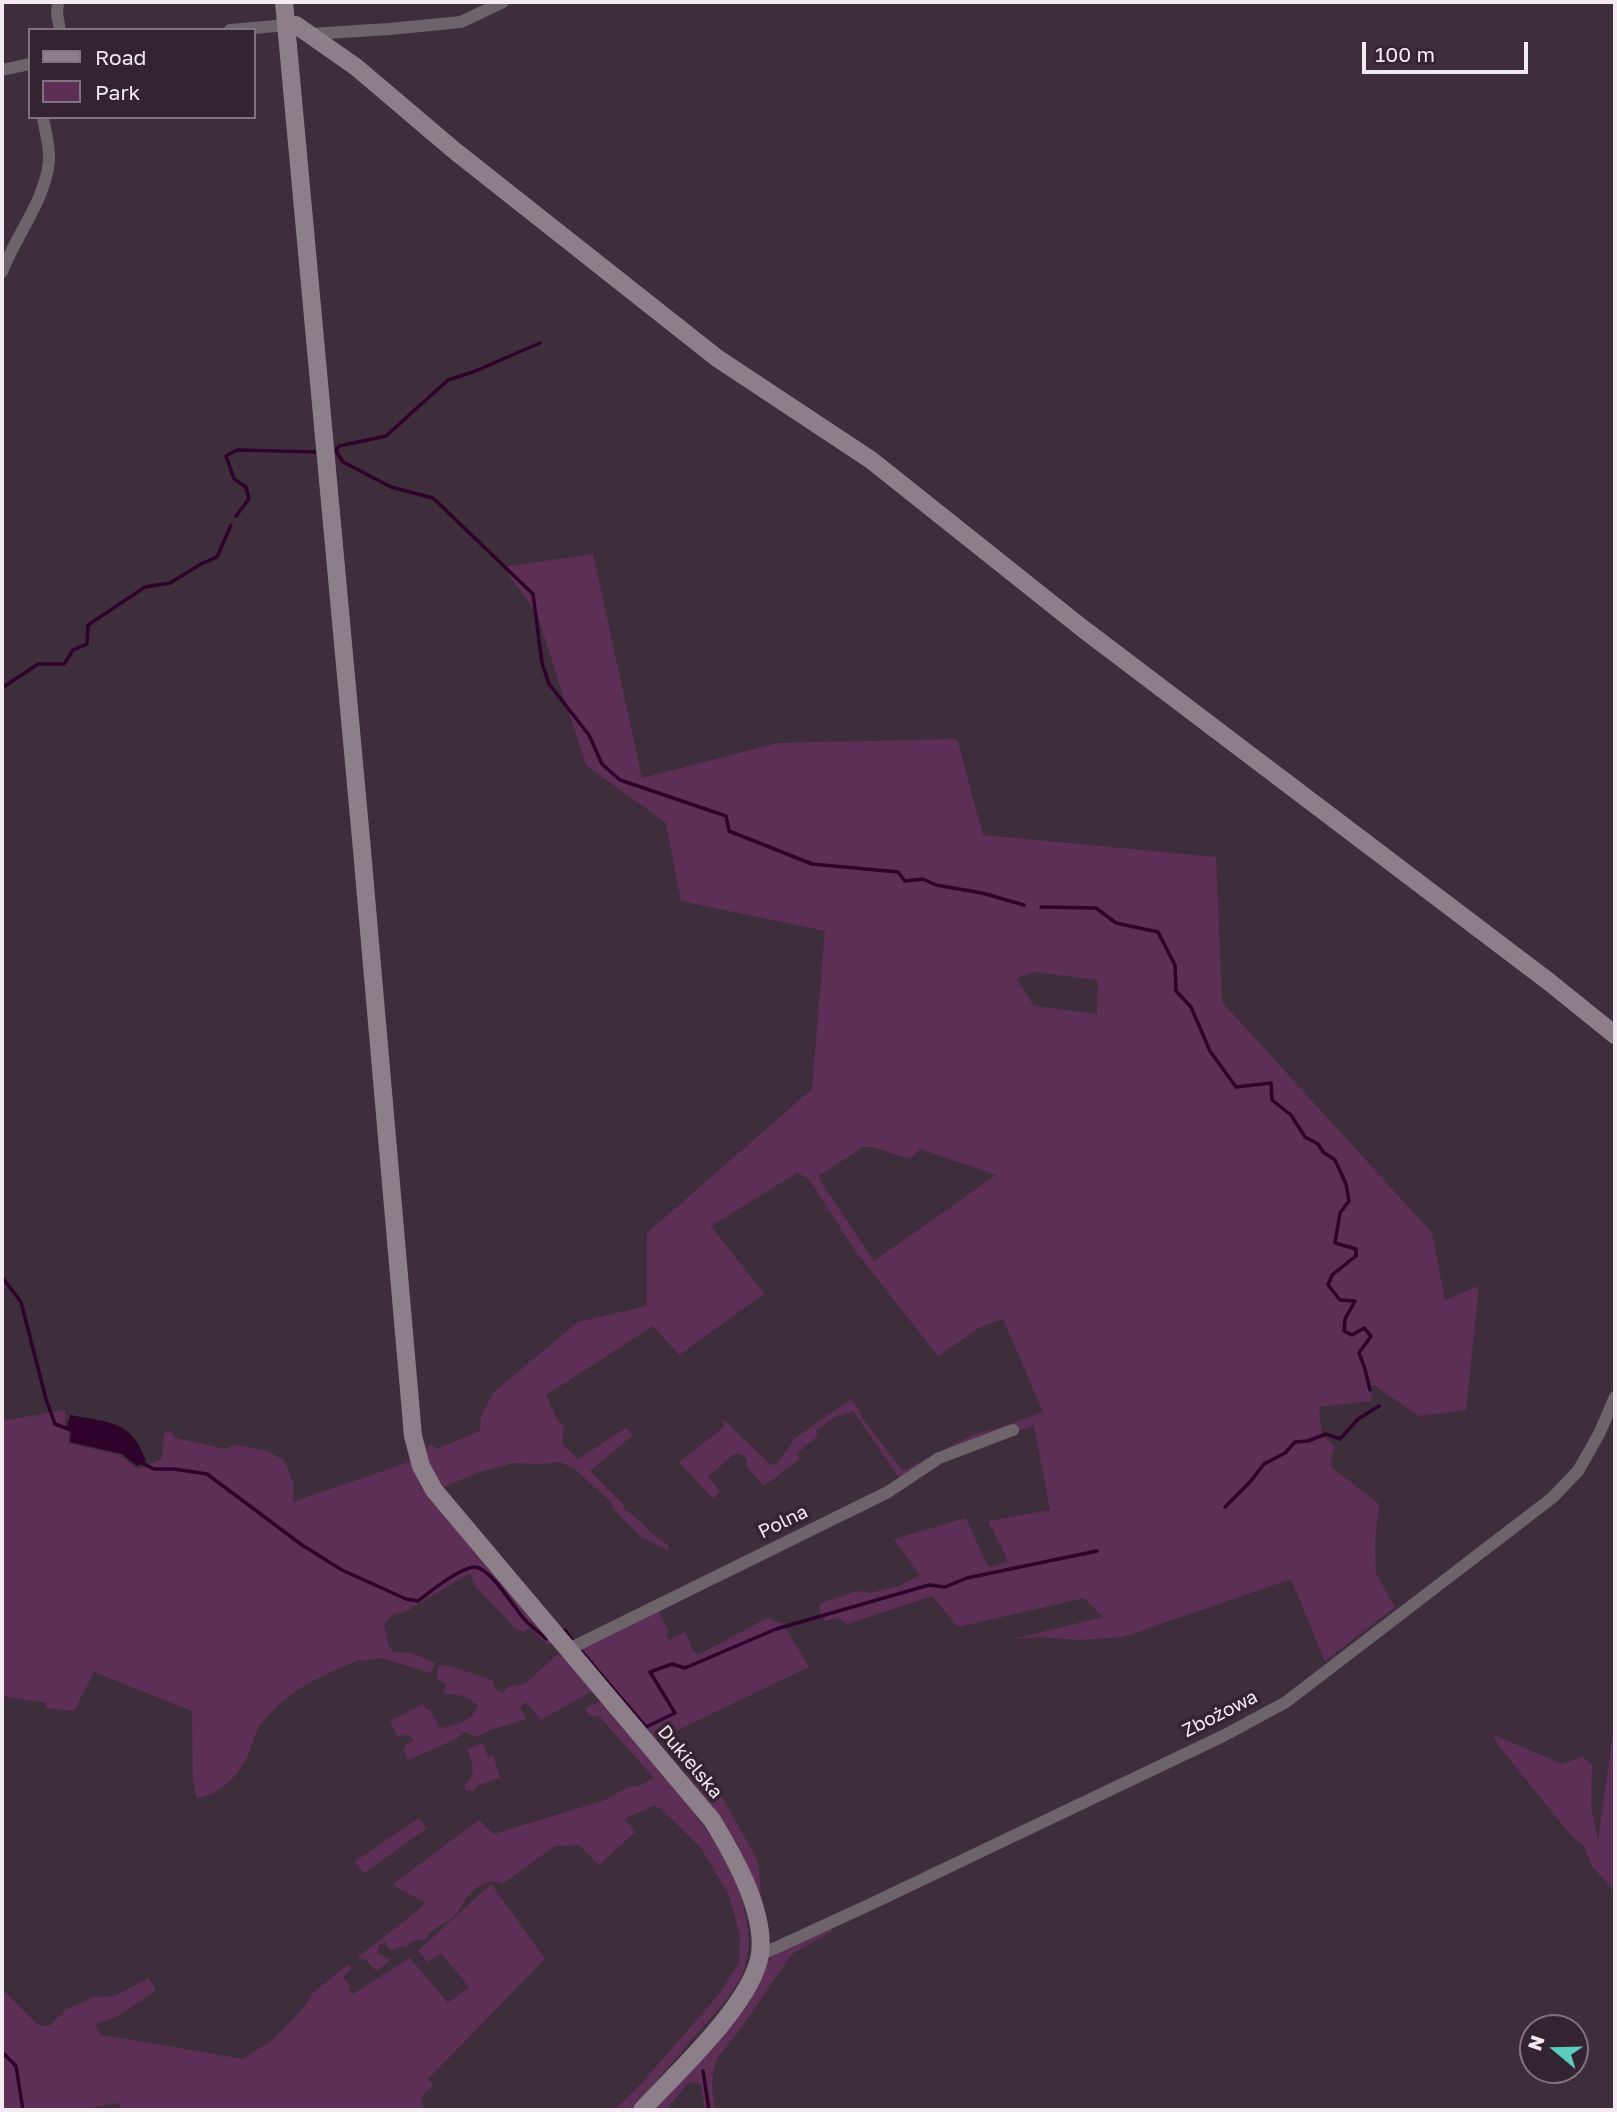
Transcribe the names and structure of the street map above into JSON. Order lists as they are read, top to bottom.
{
  "streets": {
    "main road": ["Dukielska"],
    "street": ["Polna", "Zbożowa"]
  },
  "crossings": [
    ["Polna", "Dukielska"],
    ["Zbożowa", "Dukielska"]
  ],
  "legend": ["Road", "Park"],
  "scale_bar": "100 m",
  "north": "left"
}
